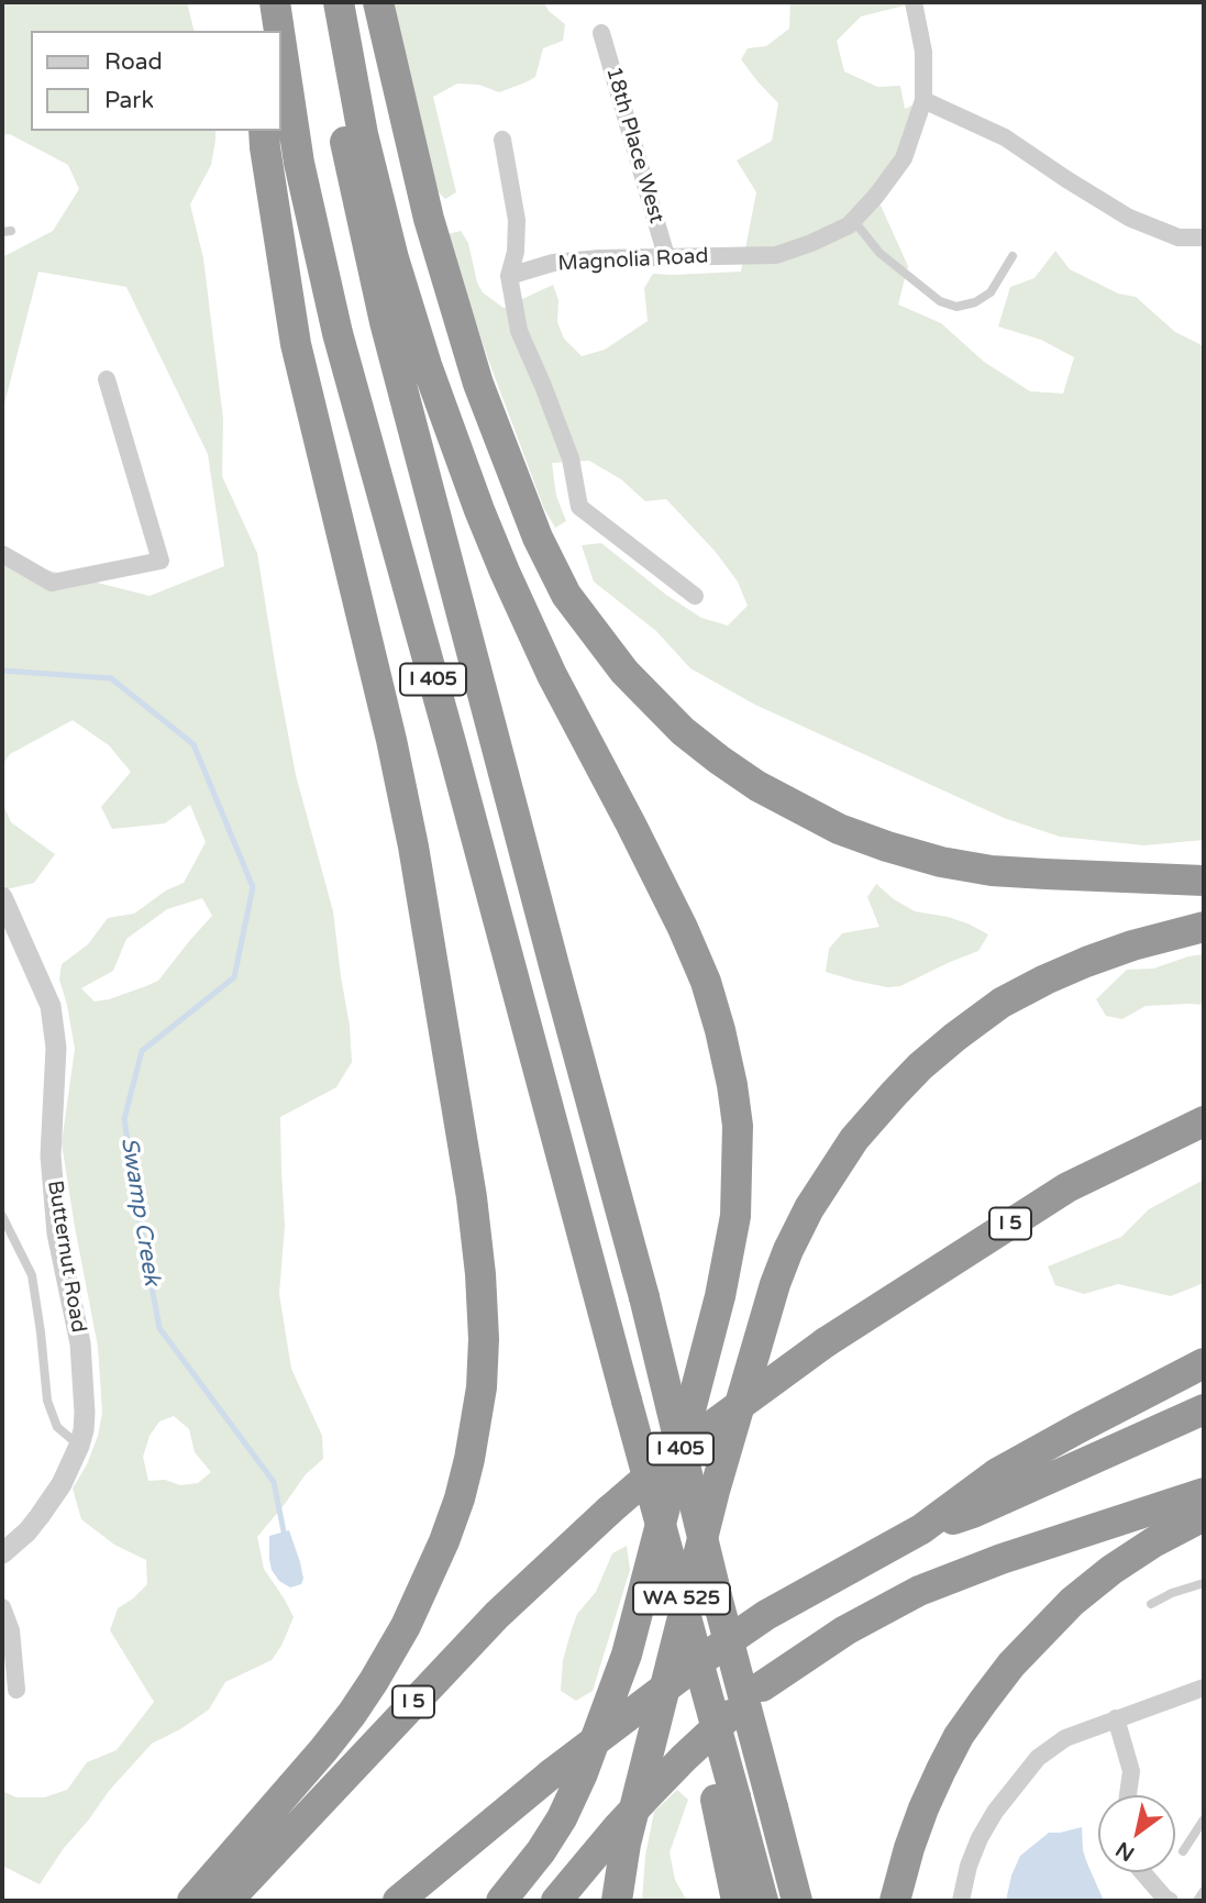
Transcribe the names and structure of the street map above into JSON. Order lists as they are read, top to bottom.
{
  "streets": {
    "highway": ["I 405", "I 5", "WA 525"],
    "street": ["18th Place West", "Magnolia Road", "Butternut Road"]
  },
  "crossings": [
    ["18th Place West", "Magnolia Road"],
    ["I 405", "WA 525"]
  ],
  "water": ["Swamp Creek"],
  "legend": ["Road", "Park"],
  "north": "bottom left"
}
